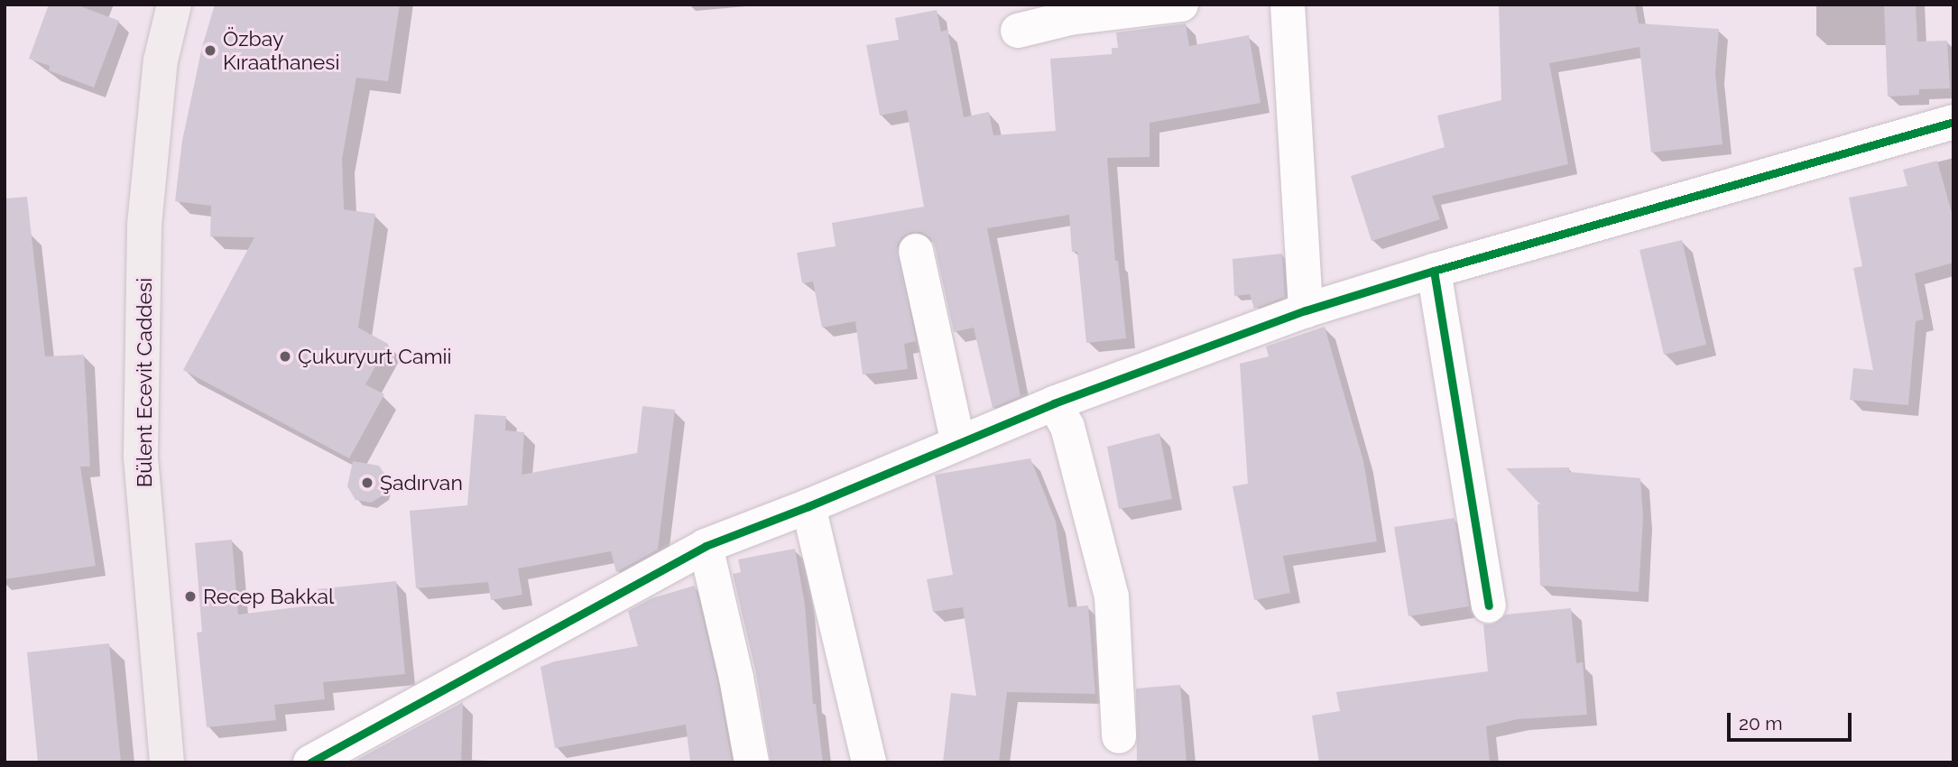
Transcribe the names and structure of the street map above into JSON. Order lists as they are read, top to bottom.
{
  "streets": {
    "main road": ["Bülent Ecevit Caddesi"]
  },
  "places": [
    "Özbay Kıraathanesi",
    "Çukuryurt Camii",
    "Şadırvan",
    "Recep Bakkal"
  ],
  "scale_bar": "20 m"
}
